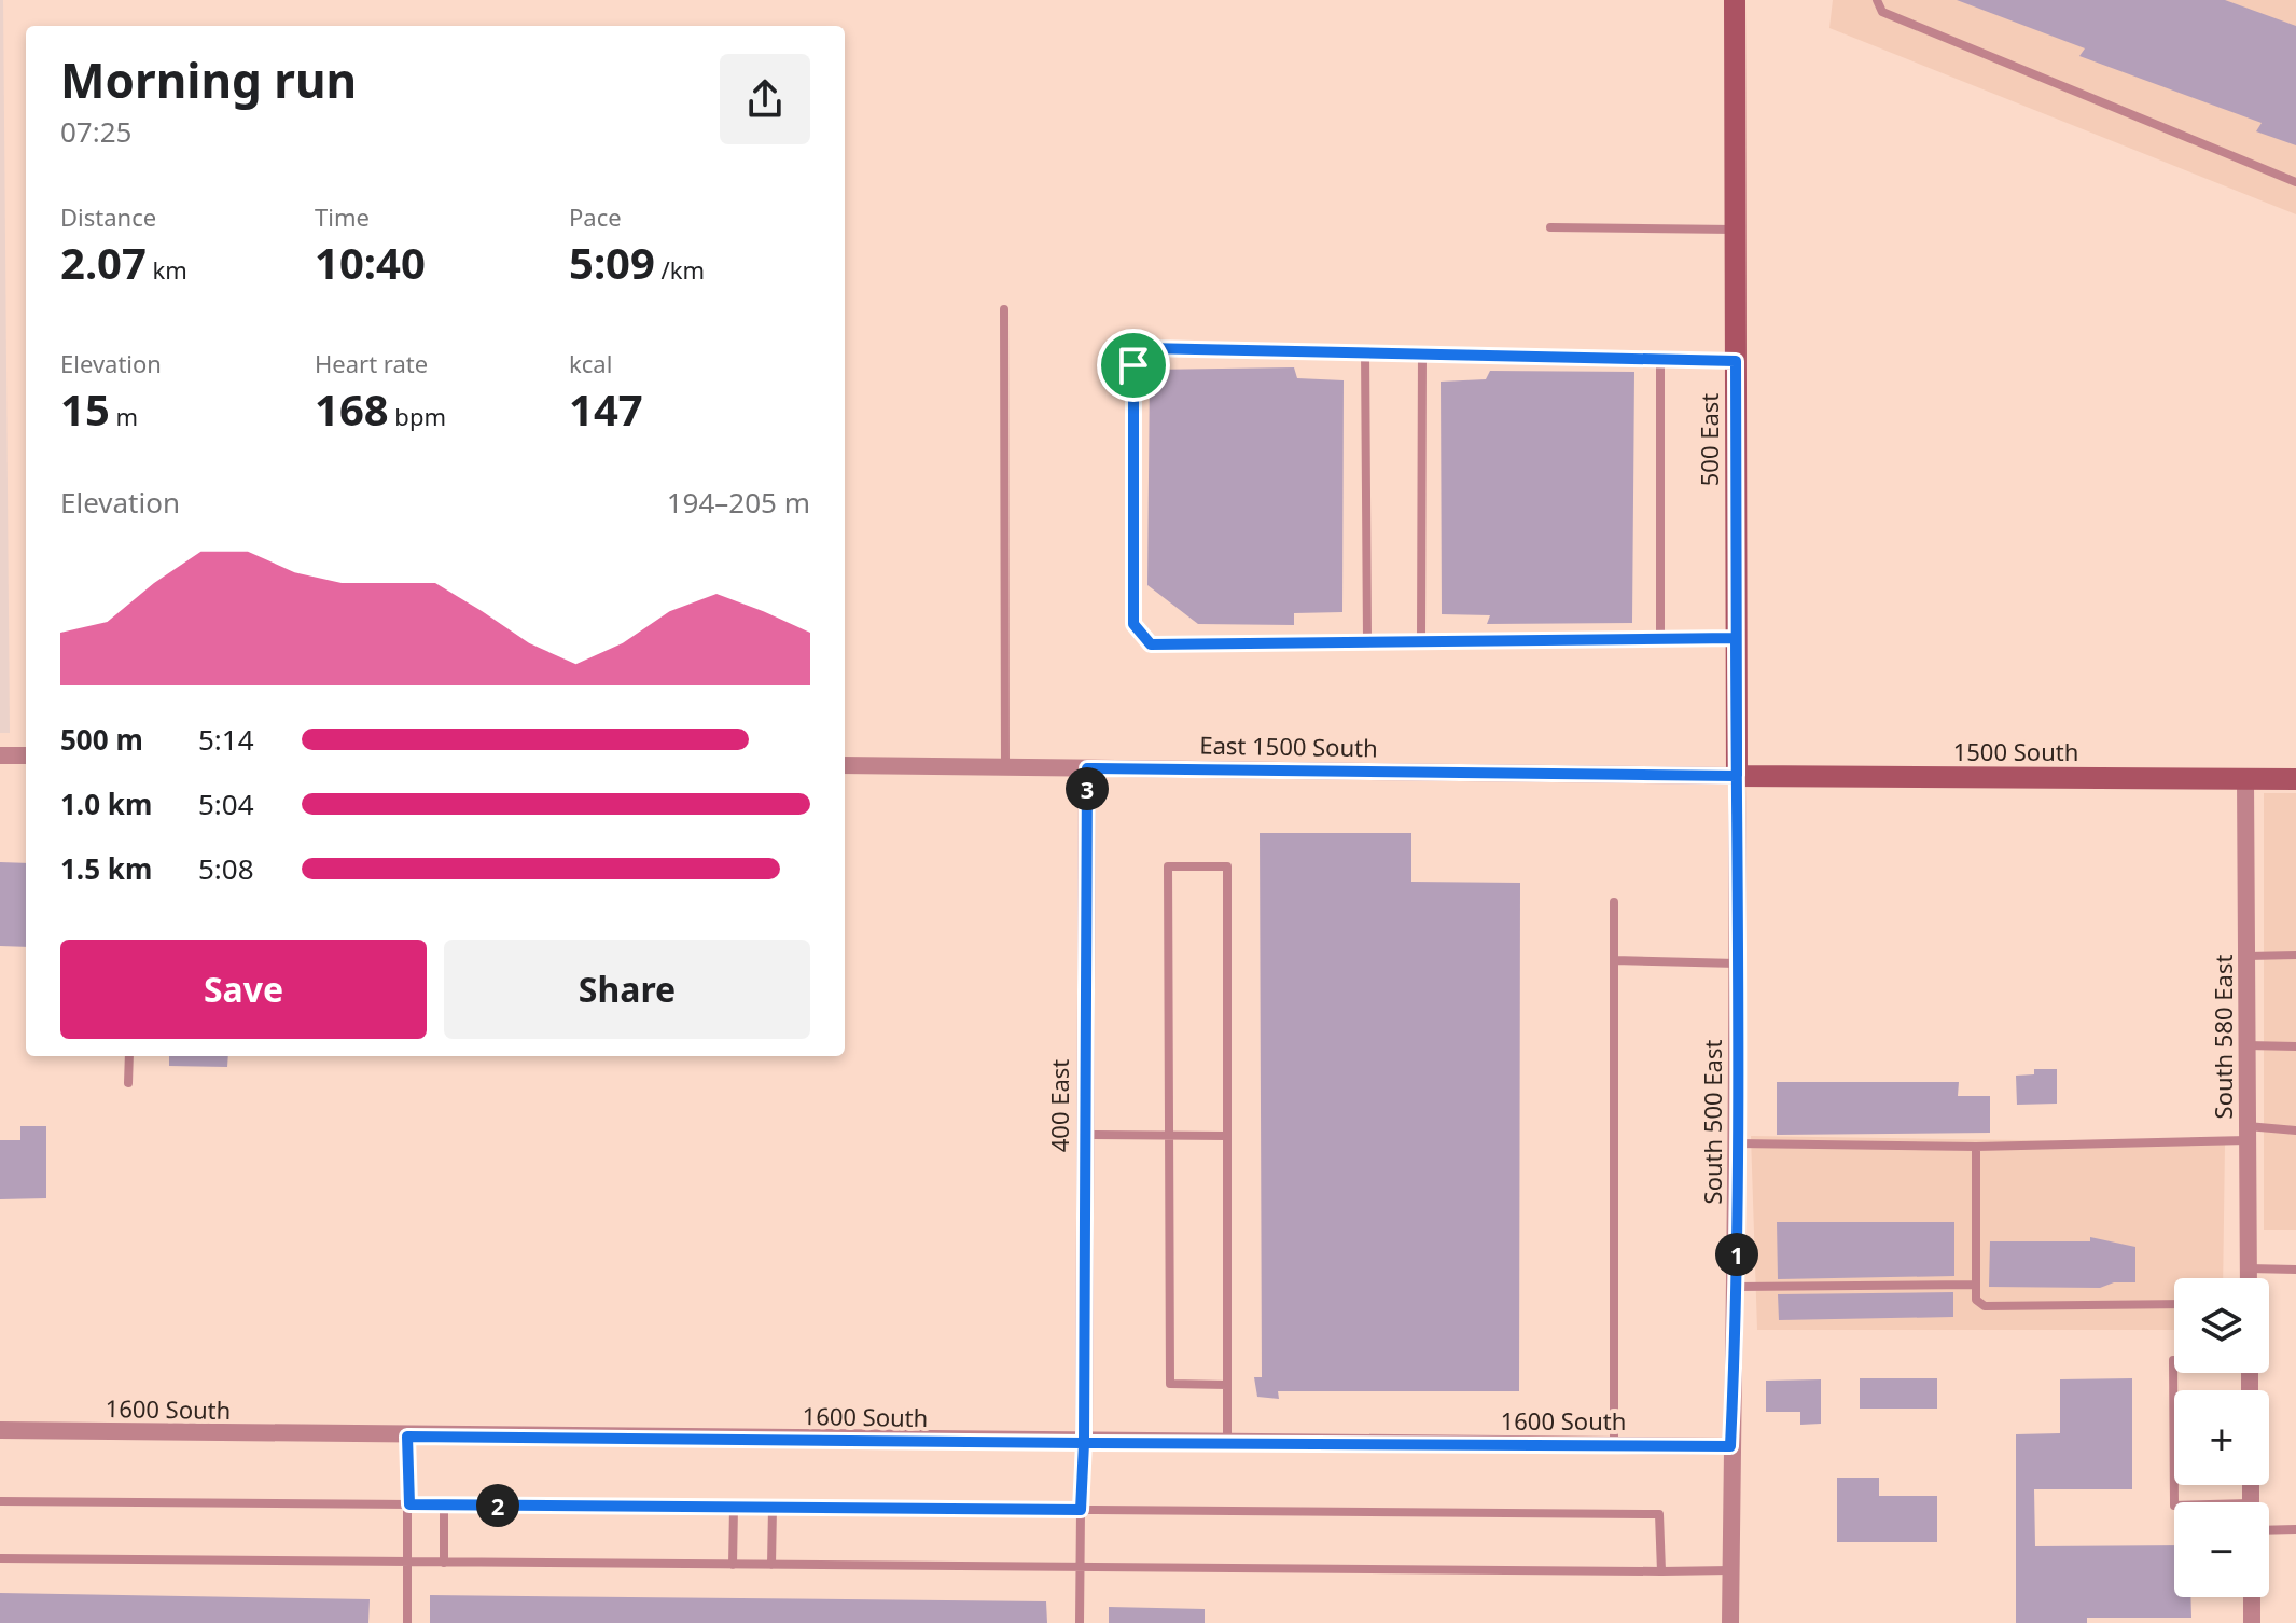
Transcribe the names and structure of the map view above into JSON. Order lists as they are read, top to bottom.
{
  "streets": {
    "street": [
      "500 East",
      "East 1500 South",
      "1500 South",
      "South 580 East",
      "400 East",
      "South 500 East",
      "1600 South"
    ]
  },
  "crossings": [
    ["500 East", "East 1500 South"],
    ["500 East", "1500 South"],
    ["500 East", "South 500 East"],
    ["East 1500 South", "1500 South"],
    ["East 1500 South", "400 East"],
    ["East 1500 South", "South 500 East"],
    ["1500 South", "South 580 East"],
    ["1500 South", "South 500 East"],
    ["400 East", "1600 South"],
    ["South 500 East", "1600 South"]
  ],
  "page": {
    "heading": ["Morning run", "07:25"],
    "stats": [
      ["Distance", "2.07 km"],
      ["Time", "10:40"],
      ["Pace", "5:09 /km"],
      ["Elevation", "15 m"],
      ["Heart rate", "168 bpm"],
      ["kcal", "147"]
    ],
    "chart": ["Elevation", "194–205 m"],
    "list": [
      {
        "name": "500 m",
        "note": "5:14"
      },
      {
        "name": "1.0 km",
        "note": "5:04"
      },
      {
        "name": "1.5 km",
        "note": "5:08"
      }
    ],
    "pins": ["3", "1", "2"],
    "buttons": ["Save", "Share"],
    "map_buttons": ["+", "−"]
  }
}
